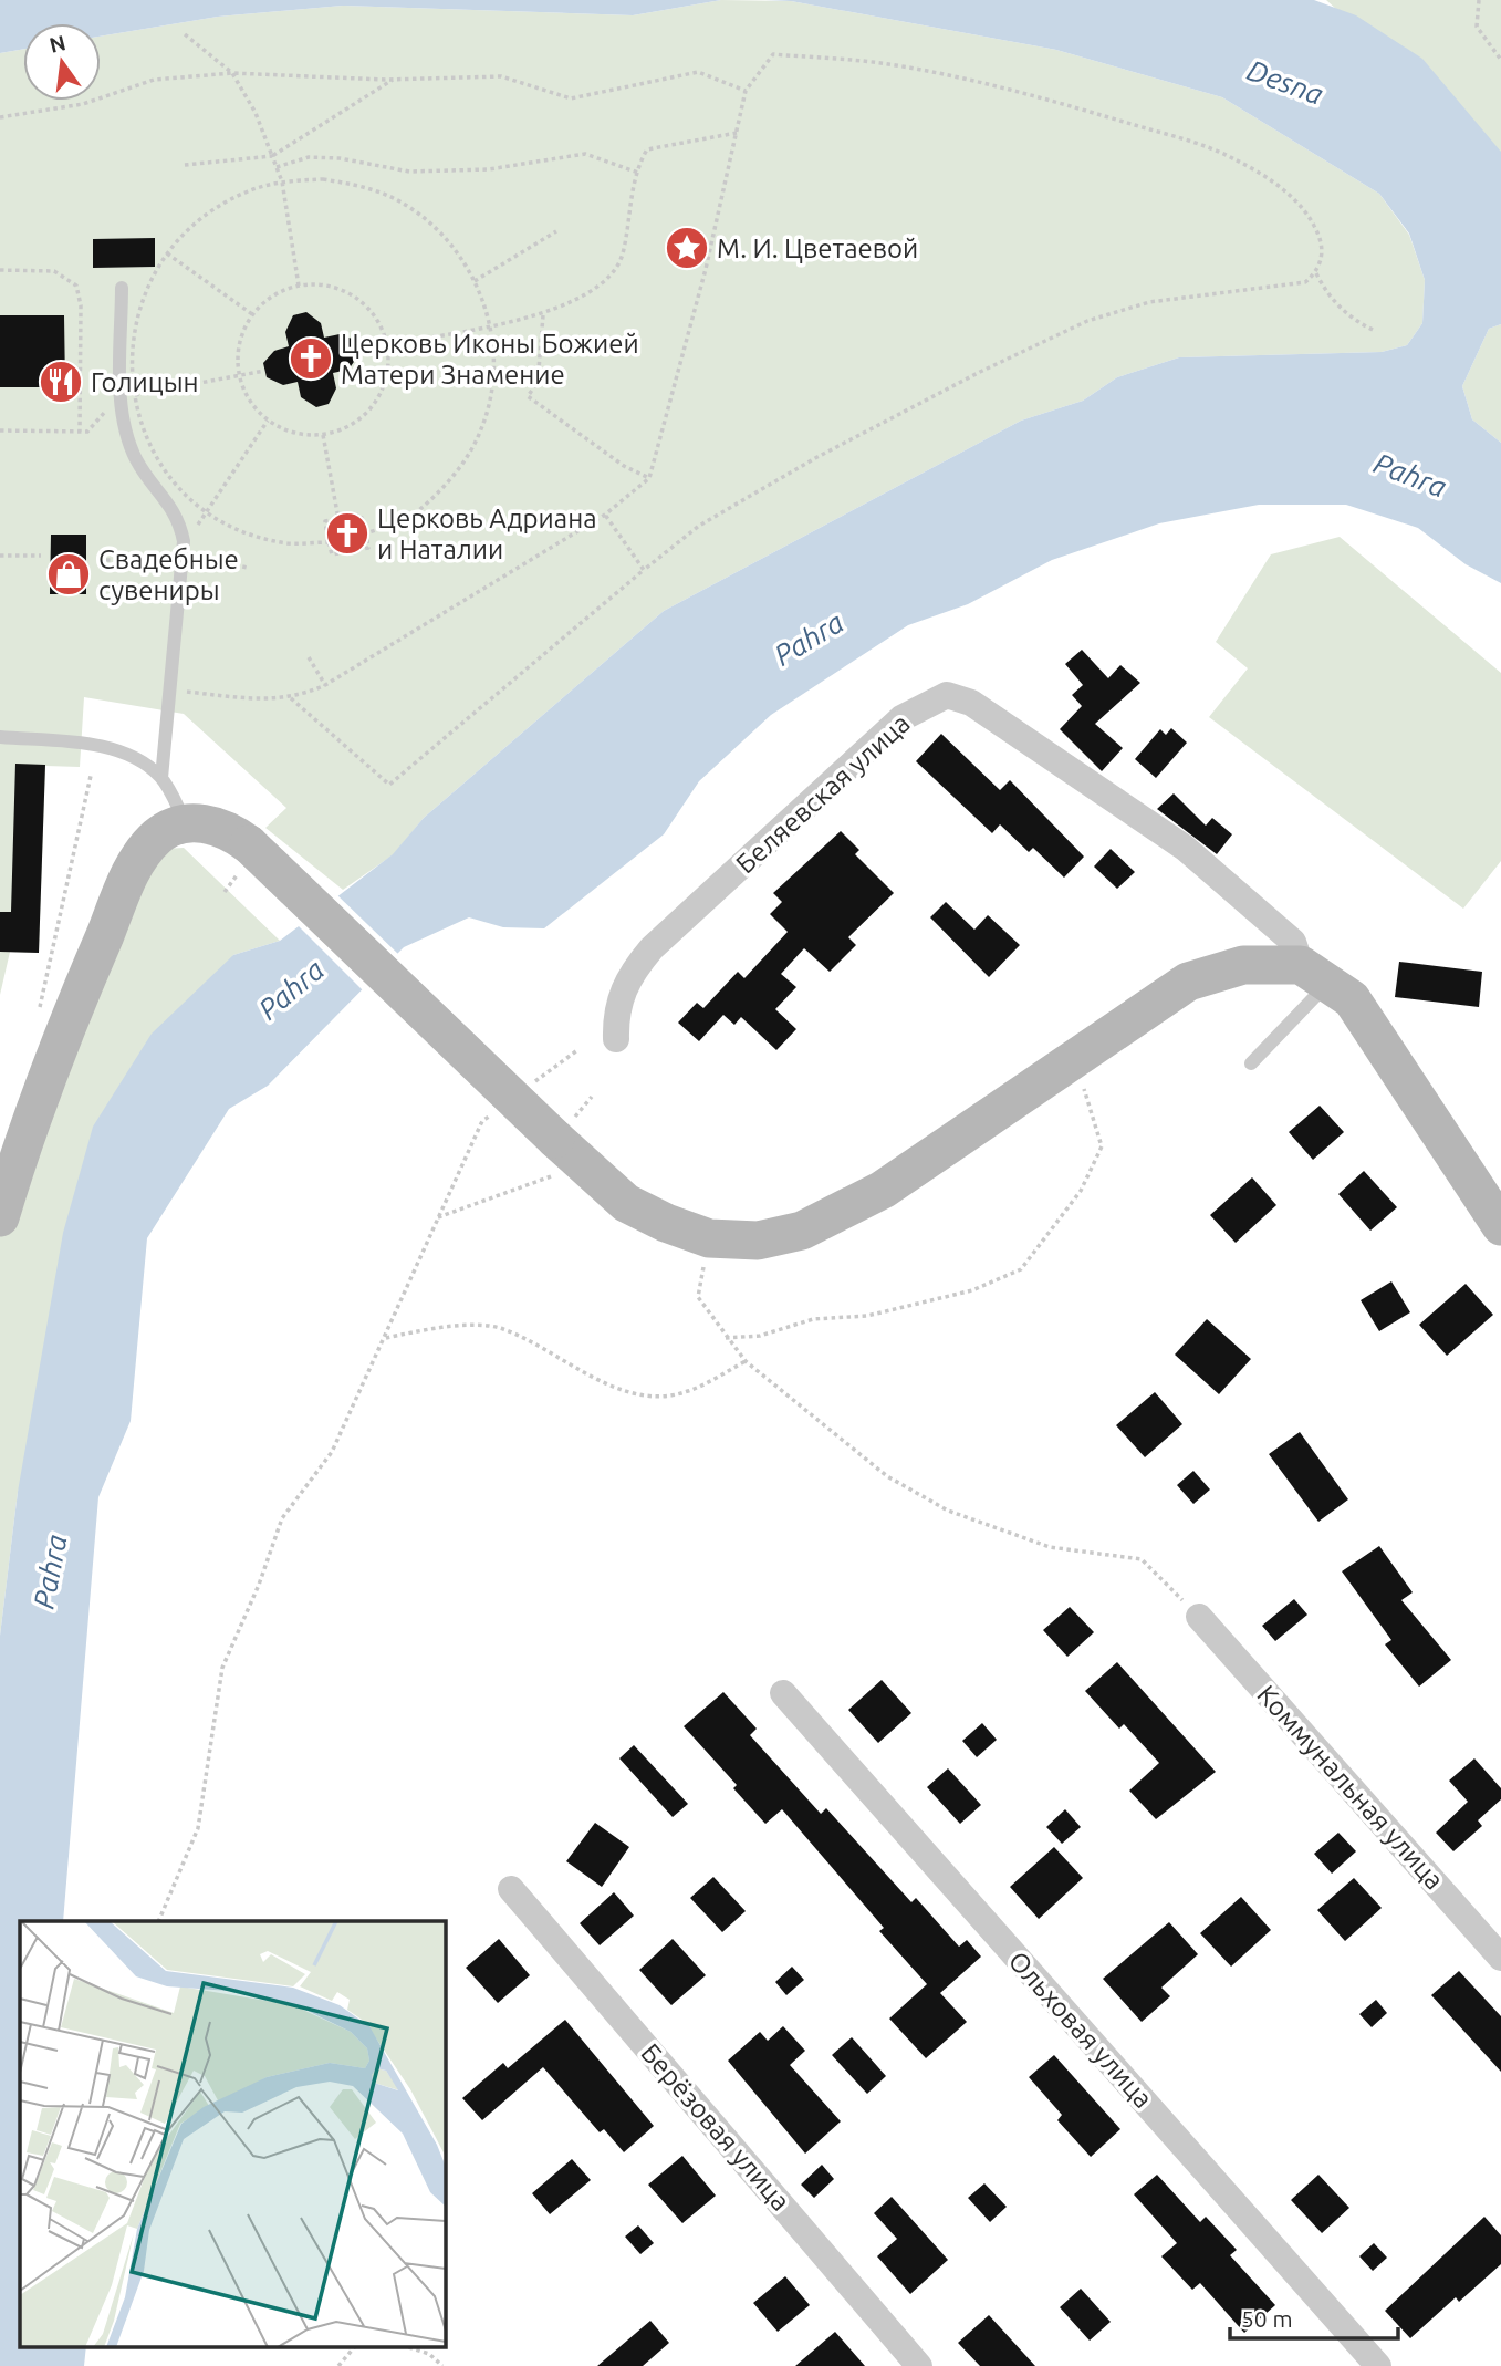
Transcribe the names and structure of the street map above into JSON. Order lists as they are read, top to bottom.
{
  "streets": {
    "main road": ["Беляевская улица"],
    "street": ["Коммунальная улица", "Ольховая улица", "Берёзовая улица"]
  },
  "water": ["Desna", "Pahra"],
  "places": {
    "place": ["М. И. Цветаевой"],
    "church": ["Церковь Иконы Божией Матери Знамение", "Церковь Адриана и Наталии"],
    "restaurant": ["Голицын"],
    "shop": ["Свадебные сувениры"]
  },
  "scale_bar": "50 m",
  "north": "top"
}
